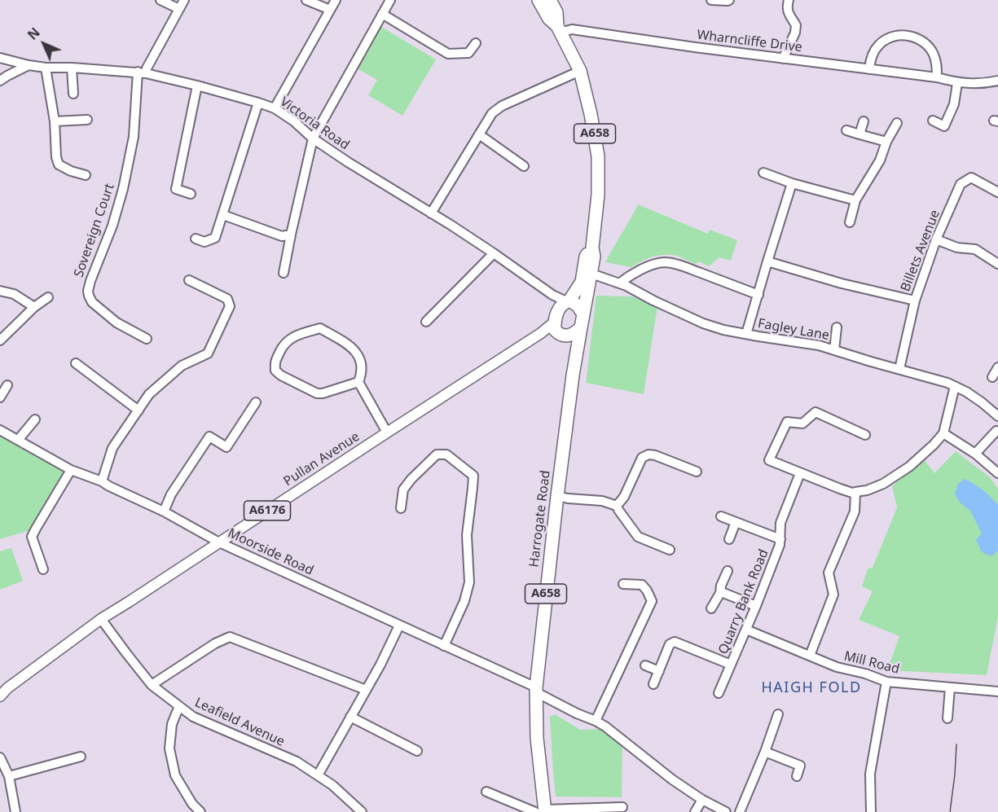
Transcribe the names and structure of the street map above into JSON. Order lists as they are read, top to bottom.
{
  "streets": {
    "highway": ["A658", "Harrogate Road"],
    "main road": ["Pullan Avenue", "A6176"],
    "street": [
      "Wharncliffe Drive",
      "Victoria Road",
      "Sovereign Court",
      "Billets Avenue",
      "Fagley Lane",
      "Moorside Road",
      "Quarry Bank Road",
      "Mill Road",
      "Leafield Avenue"
    ]
  },
  "crossings": [
    ["Wharncliffe Drive", "A658"],
    ["Victoria Road", "A658"],
    ["Victoria Road", "Sovereign Court"],
    ["A658", "Fagley Lane"],
    ["A658", "Pullan Avenue"],
    ["A658", "Harrogate Road"],
    ["Billets Avenue", "Fagley Lane"],
    ["Pullan Avenue", "Moorside Road"],
    ["Pullan Avenue", "Leafield Avenue"],
    ["Harrogate Road", "Moorside Road"],
    ["Quarry Bank Road", "Mill Road"]
  ],
  "districts": ["HAIGH FOLD"],
  "north": "top left"
}
